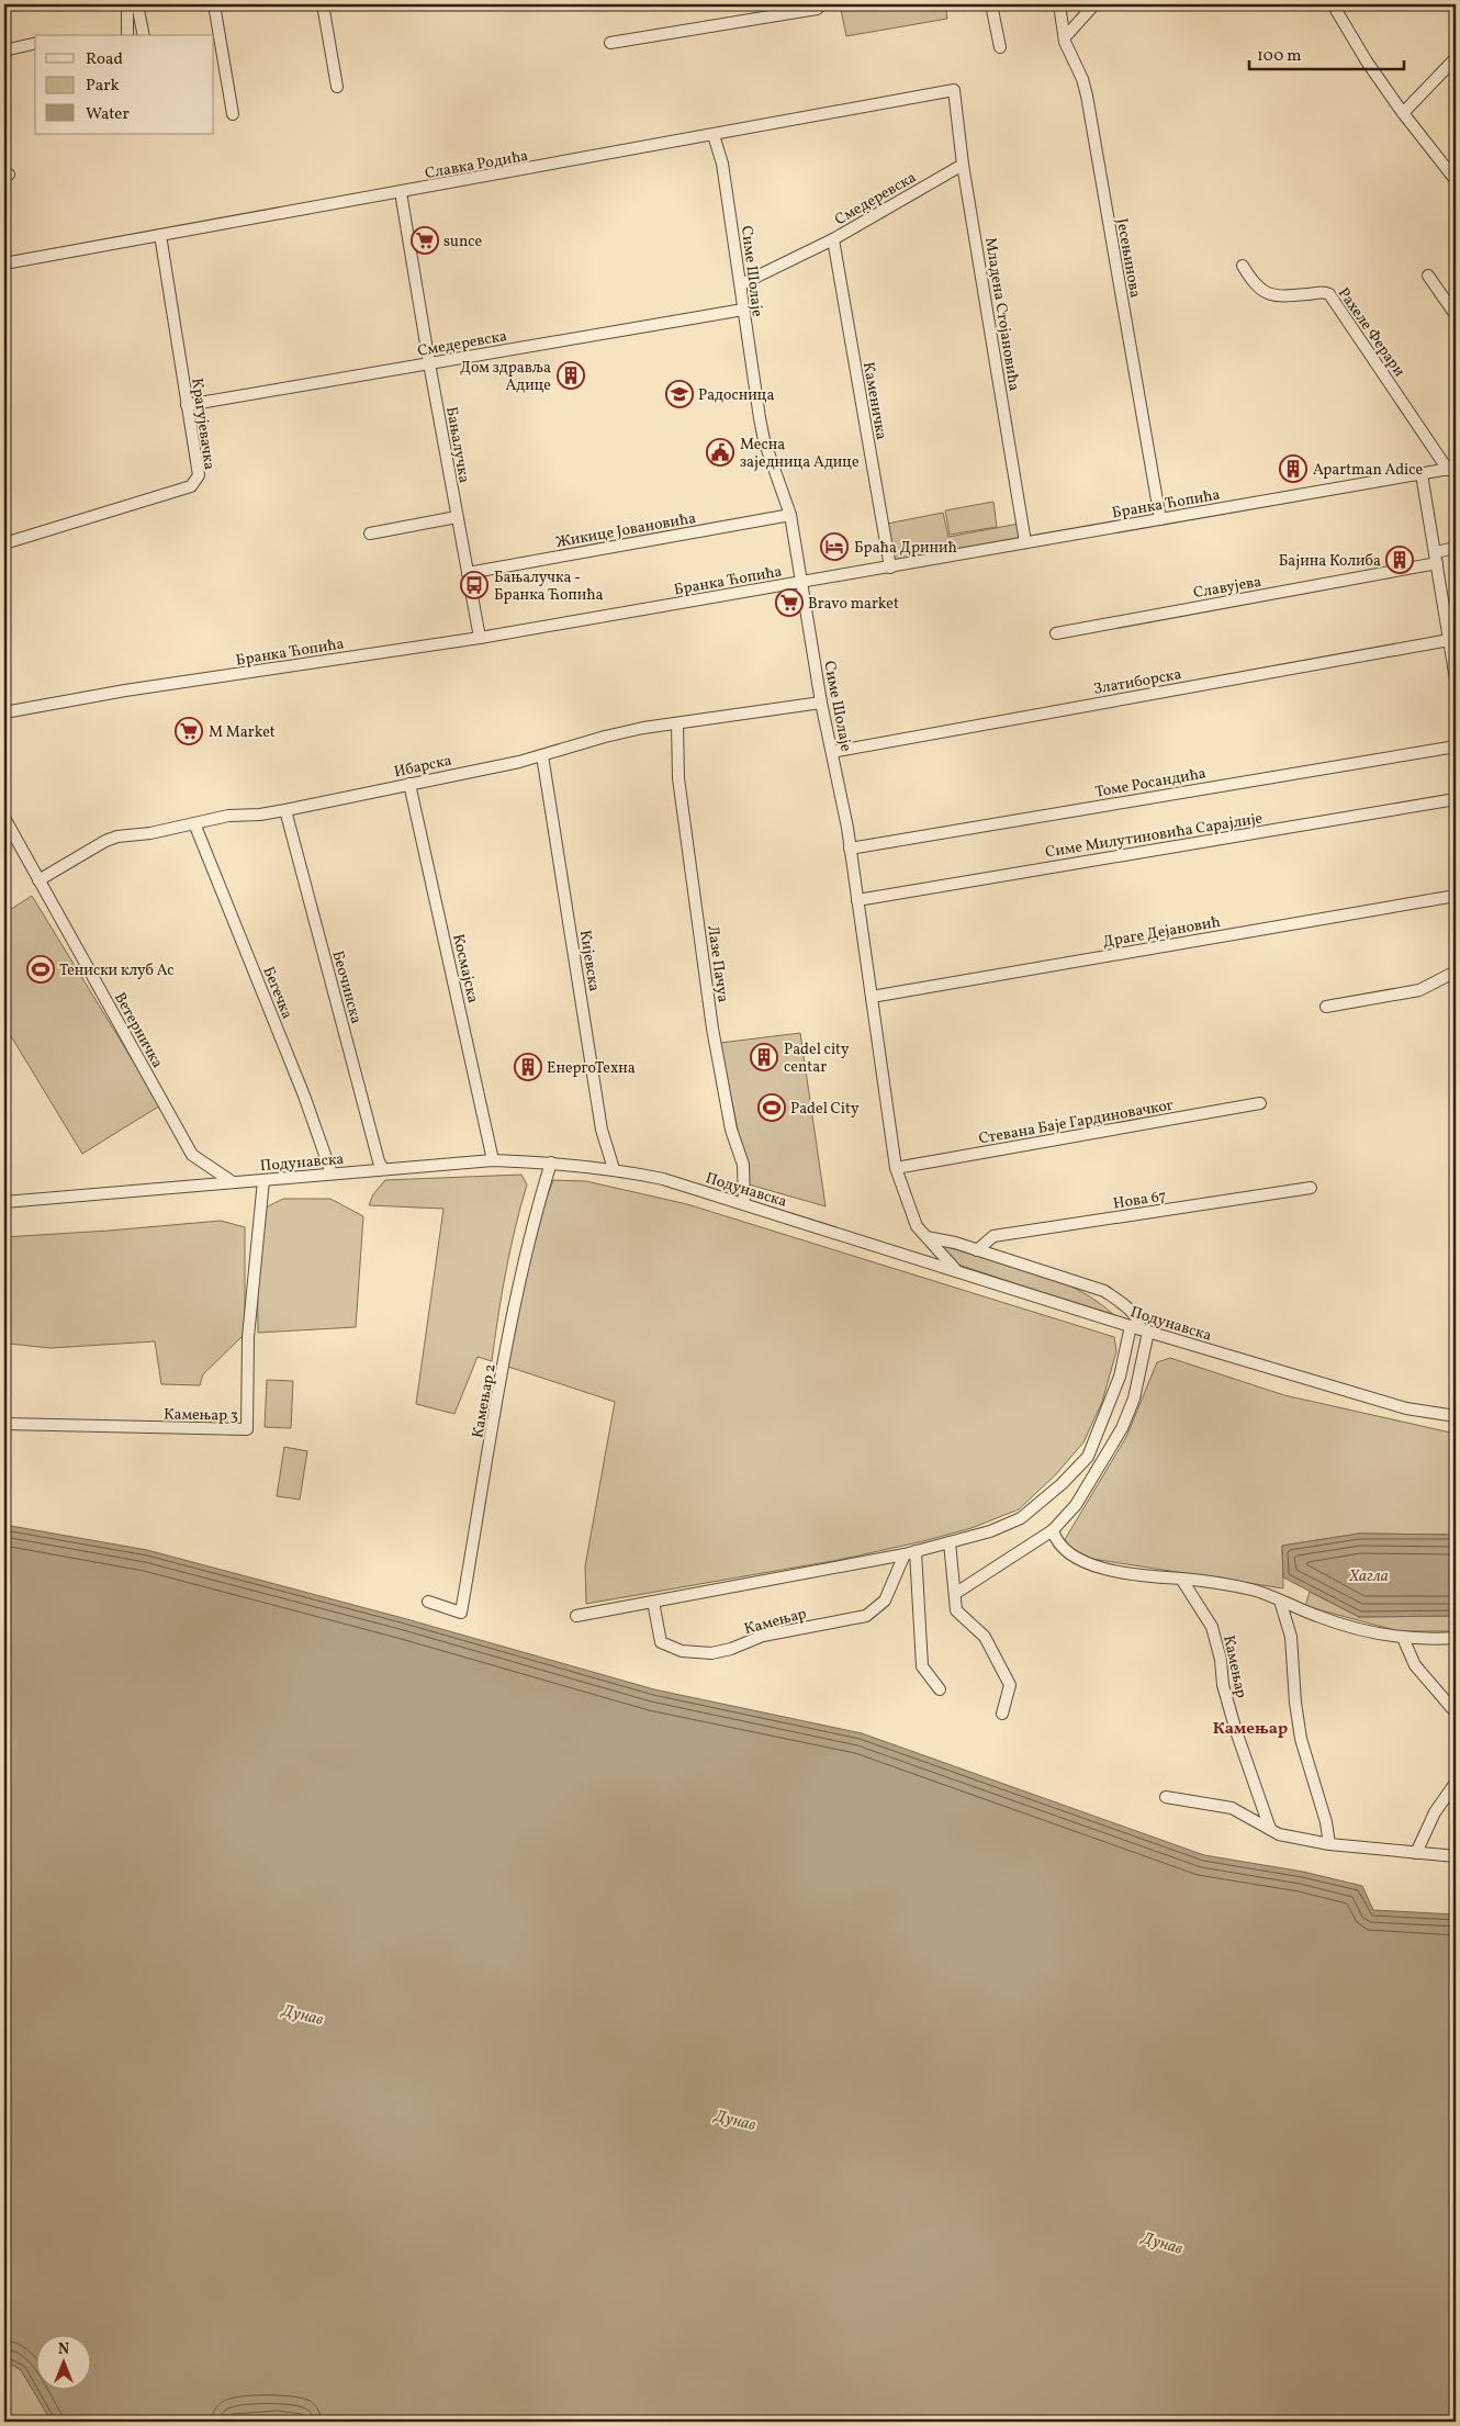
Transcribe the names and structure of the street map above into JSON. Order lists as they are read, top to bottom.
{
  "streets": {
    "street": [
      "Славка Родића",
      "Смедеревска",
      "Јесењинова",
      "Симе Шолаје",
      "Младена Стојановића",
      "Рахеле Ферари",
      "Каменичка",
      "Крагујевачка",
      "Бањалучка",
      "Бранка Ћопића",
      "Жикице Јовановића",
      "Славујева",
      "Златиборска",
      "Ибарска",
      "Томе Росандића",
      "Симе Милутиновића Сарајлије",
      "Драге Дејановић",
      "Кијевска",
      "Лазе Пачуа",
      "Космајска",
      "Беочинска",
      "Бегечка",
      "Ветерничка",
      "Стевана Баје Гардиновачког",
      "Подунавска",
      "Нова 67",
      "Камењар 2",
      "Камењар 3",
      "Камењар"
    ]
  },
  "crossings": [
    ["Славка Родића", "Симе Шолаје"],
    ["Славка Родића", "Младена Стојановића"],
    ["Славка Родића", "Крагујевачка"],
    ["Славка Родића", "Бањалучка"],
    ["Смедеревска", "Симе Шолаје"],
    ["Смедеревска", "Младена Стојановића"],
    ["Смедеревска", "Каменичка"],
    ["Смедеревска", "Крагујевачка"],
    ["Смедеревска", "Бањалучка"],
    ["Јесењинова", "Бранка Ћопића"],
    ["Симе Шолаје", "Бранка Ћопића"],
    ["Симе Шолаје", "Жикице Јовановића"],
    ["Симе Шолаје", "Златиборска"],
    ["Симе Шолаје", "Ибарска"],
    ["Симе Шолаје", "Томе Росандића"],
    ["Симе Шолаје", "Симе Милутиновића Сарајлије"],
    ["Симе Шолаје", "Драге Дејановић"],
    ["Симе Шолаје", "Стевана Баје Гардиновачког"],
    ["Симе Шолаје", "Подунавска"],
    ["Младена Стојановића", "Бранка Ћопића"],
    ["Рахеле Ферари", "Бранка Ћопића"],
    ["Каменичка", "Бранка Ћопића"],
    ["Бањалучка", "Бранка Ћопића"],
    ["Бањалучка", "Жикице Јовановића"],
    ["Ибарска", "Кијевска"],
    ["Ибарска", "Лазе Пачуа"],
    ["Ибарска", "Космајска"],
    ["Ибарска", "Беочинска"],
    ["Ибарска", "Бегечка"],
    ["Ибарска", "Ветерничка"],
    ["Кијевска", "Подунавска"],
    ["Лазе Пачуа", "Подунавска"],
    ["Космајска", "Подунавска"],
    ["Беочинска", "Подунавска"],
    ["Бегечка", "Подунавска"],
    ["Ветерничка", "Подунавска"],
    ["Подунавска", "Камењар 2"],
    ["Подунавска", "Камењар 3"]
  ],
  "districts": ["Камењар"],
  "water": ["Хагла", "Дунав"],
  "places": {
    "supermarket": ["sunce", "Bravo market", "M Market"],
    "building": [
      "Дом здравља Адице",
      "Apartman Adice",
      "Бајина Колиба",
      "Padel city centar",
      "ЕнергоТехна"
    ],
    "school or university": ["Радосница"],
    "public building": ["Месна заједница Адице"],
    "hotel": ["Браћа Дринић"],
    "bus stop": ["Бањалучка - Бранка Ћопића"],
    "sports": ["Тениски клуб Ас", "Padel City"]
  },
  "legend": ["Road", "Park", "Water"],
  "scale_bar": "100 m",
  "north": "top"
}
